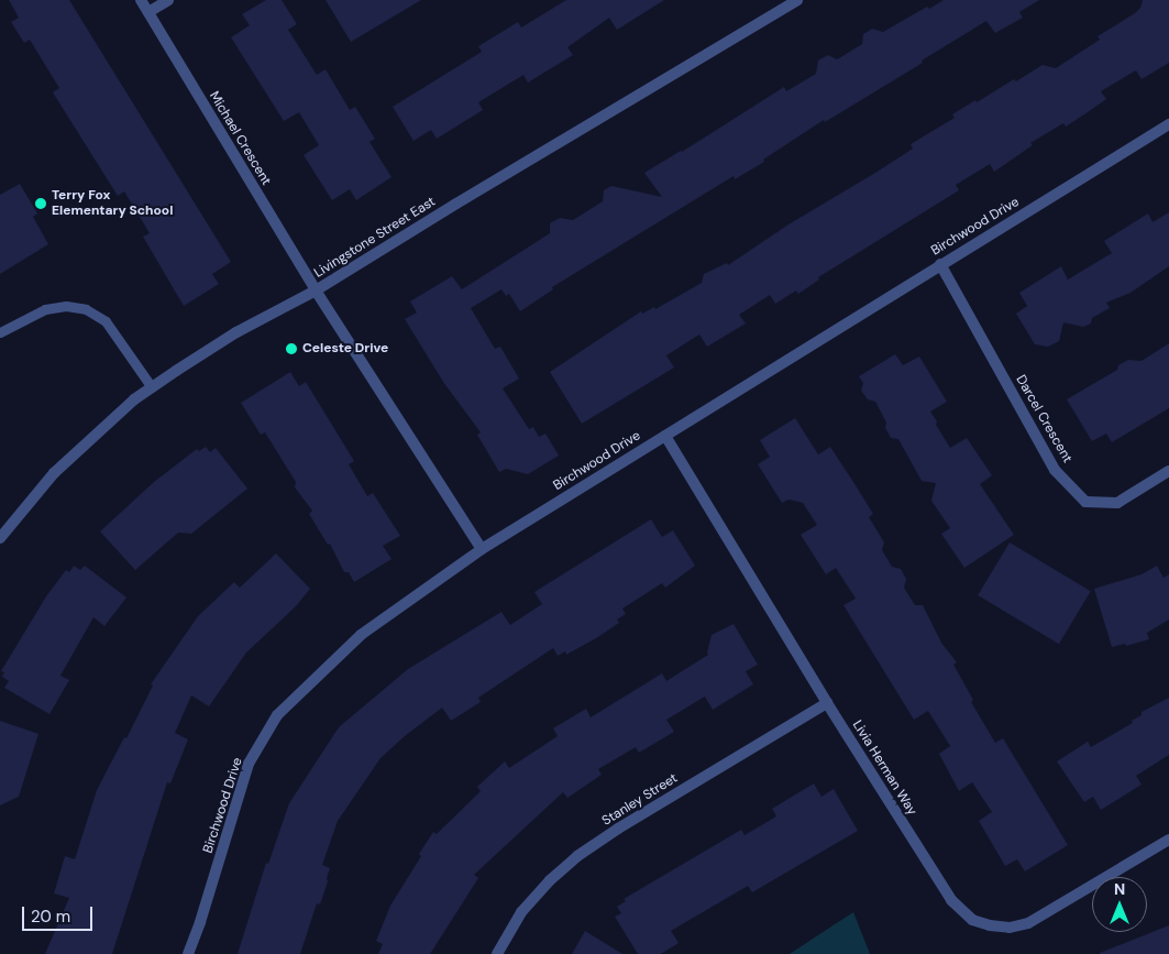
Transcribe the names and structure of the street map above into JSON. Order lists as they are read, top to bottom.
{
  "streets": {
    "street": [
      "Michael Crescent",
      "Birchwood Drive",
      "Livingstone Street East",
      "Darcel Crescent",
      "Livia Herman Way",
      "Stanley Street"
    ]
  },
  "crossings": [
    ["Michael Crescent", "Livingstone Street East"],
    ["Birchwood Drive", "Darcel Crescent"],
    ["Birchwood Drive", "Livia Herman Way"],
    ["Livia Herman Way", "Stanley Street"]
  ],
  "places": ["Terry Fox Elementary School", "Celeste Drive"],
  "scale_bar": "20 m",
  "north": "top"
}
